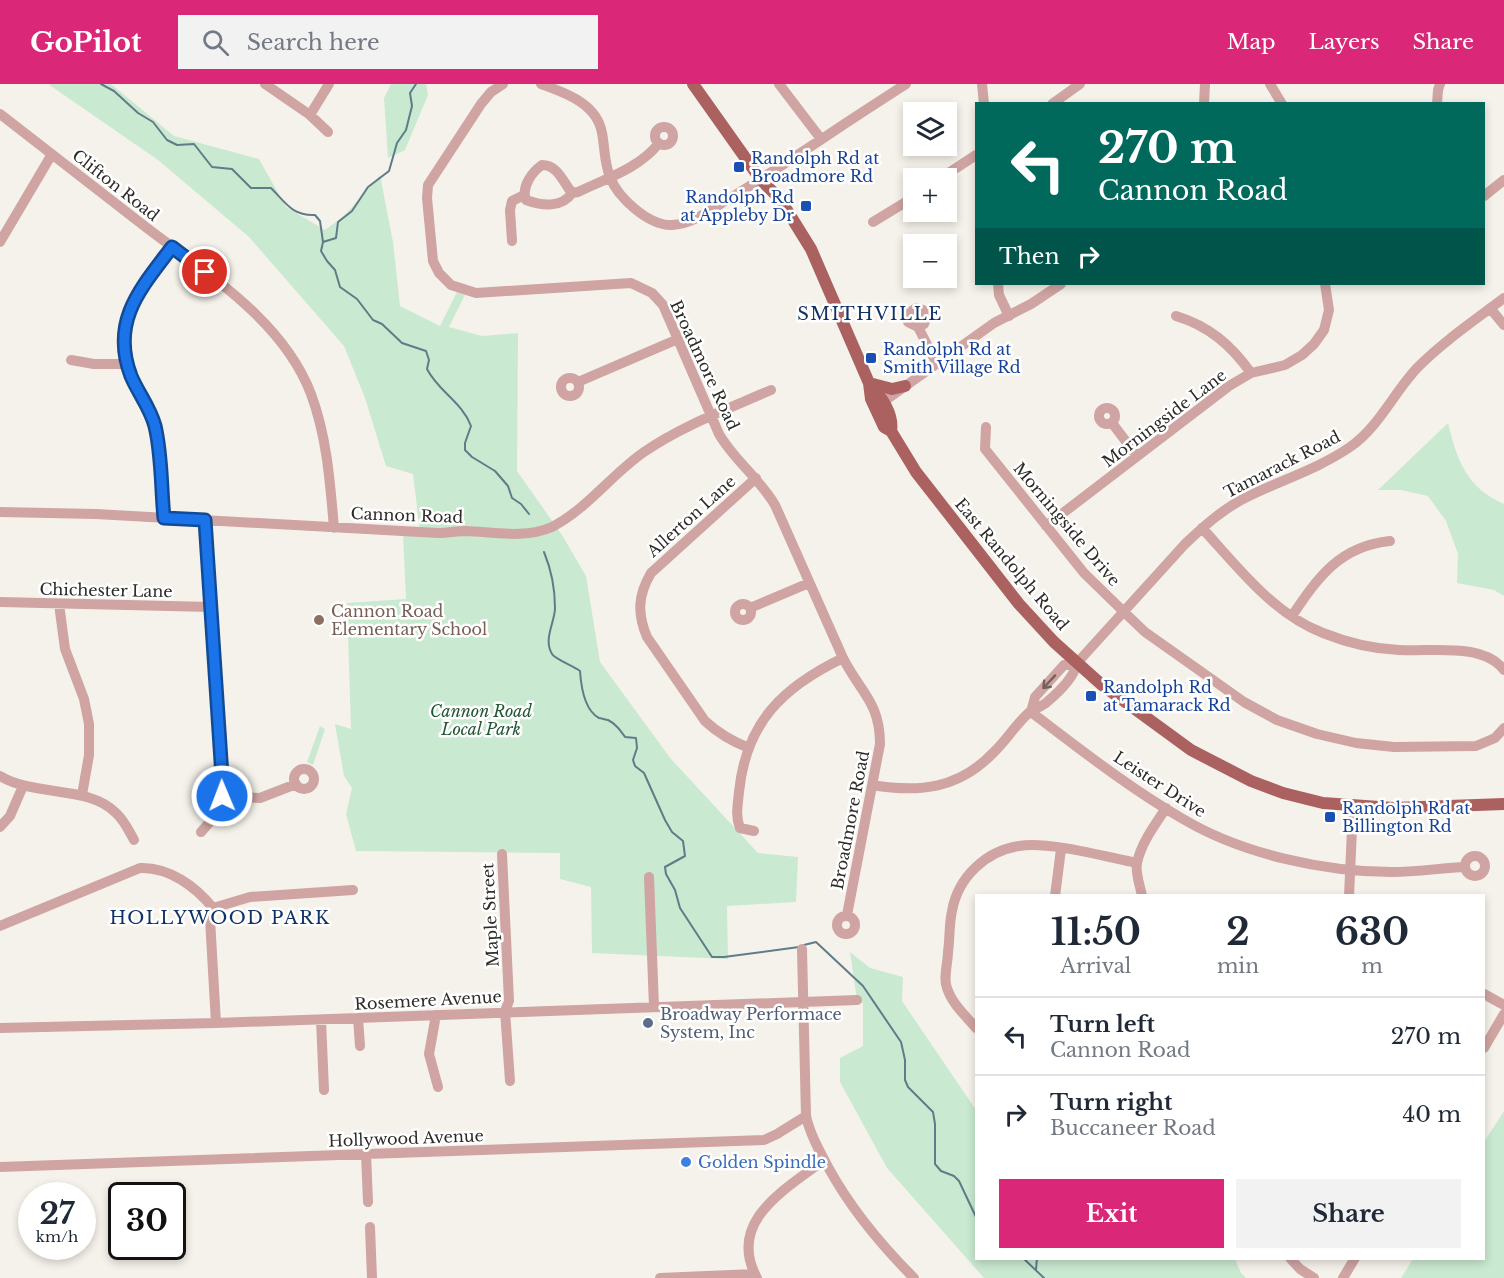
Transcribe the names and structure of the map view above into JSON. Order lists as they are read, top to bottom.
{
  "streets": {
    "main road": ["East Randolph Road"],
    "street": [
      "Clifton Road",
      "Broadmore Road",
      "Morningside Lane",
      "Tamarack Road",
      "Cannon Road",
      "Allerton Lane",
      "Morningside Drive",
      "Chichester Lane",
      "Leister Drive",
      "Maple Street",
      "Rosemere Avenue",
      "Hollywood Avenue"
    ]
  },
  "crossings": [
    ["Clifton Road", "Cannon Road"],
    ["Broadmore Road", "Tamarack Road"],
    ["Broadmore Road", "Cannon Road"],
    ["Broadmore Road", "Allerton Lane"],
    ["Morningside Lane", "Morningside Drive"],
    ["Tamarack Road", "Morningside Drive"],
    ["Tamarack Road", "East Randolph Road"],
    ["Tamarack Road", "Leister Drive"],
    ["Maple Street", "Rosemere Avenue"]
  ],
  "districts": ["SMITHVILLE", "HOLLYWOOD PARK"],
  "parks": ["Cannon Road Local Park"],
  "places": {
    "transit": [
      "Randolph Rd at Broadmore Rd",
      "Randolph Rd at Appleby Dr",
      "Randolph Rd at Smith Village Rd",
      "Randolph Rd at Tamarack Rd",
      "Randolph Rd at Billington Rd"
    ],
    "other": ["Cannon Road Elementary School", "Broadway Performace System, Inc", "Golden Spindle"]
  },
  "page": {
    "header": "GoPilot",
    "search": "Search here",
    "nav": ["Map", "Layers", "Share"],
    "map_buttons": ["+", "−"],
    "turn": ["270 m", "Cannon Road"],
    "then": "Then",
    "eta": [
      "11:50",
      "Arrival",
      "2",
      "min",
      "630",
      "m"
    ],
    "list": [
      {
        "name": "Turn left",
        "note": "Cannon Road",
        "value": "270 m"
      },
      {
        "name": "Turn right",
        "note": "Buccaneer Road",
        "value": "40 m"
      }
    ],
    "buttons": ["Exit", "Share"],
    "speed": "27 km/h",
    "limit": "30"
  }
}
